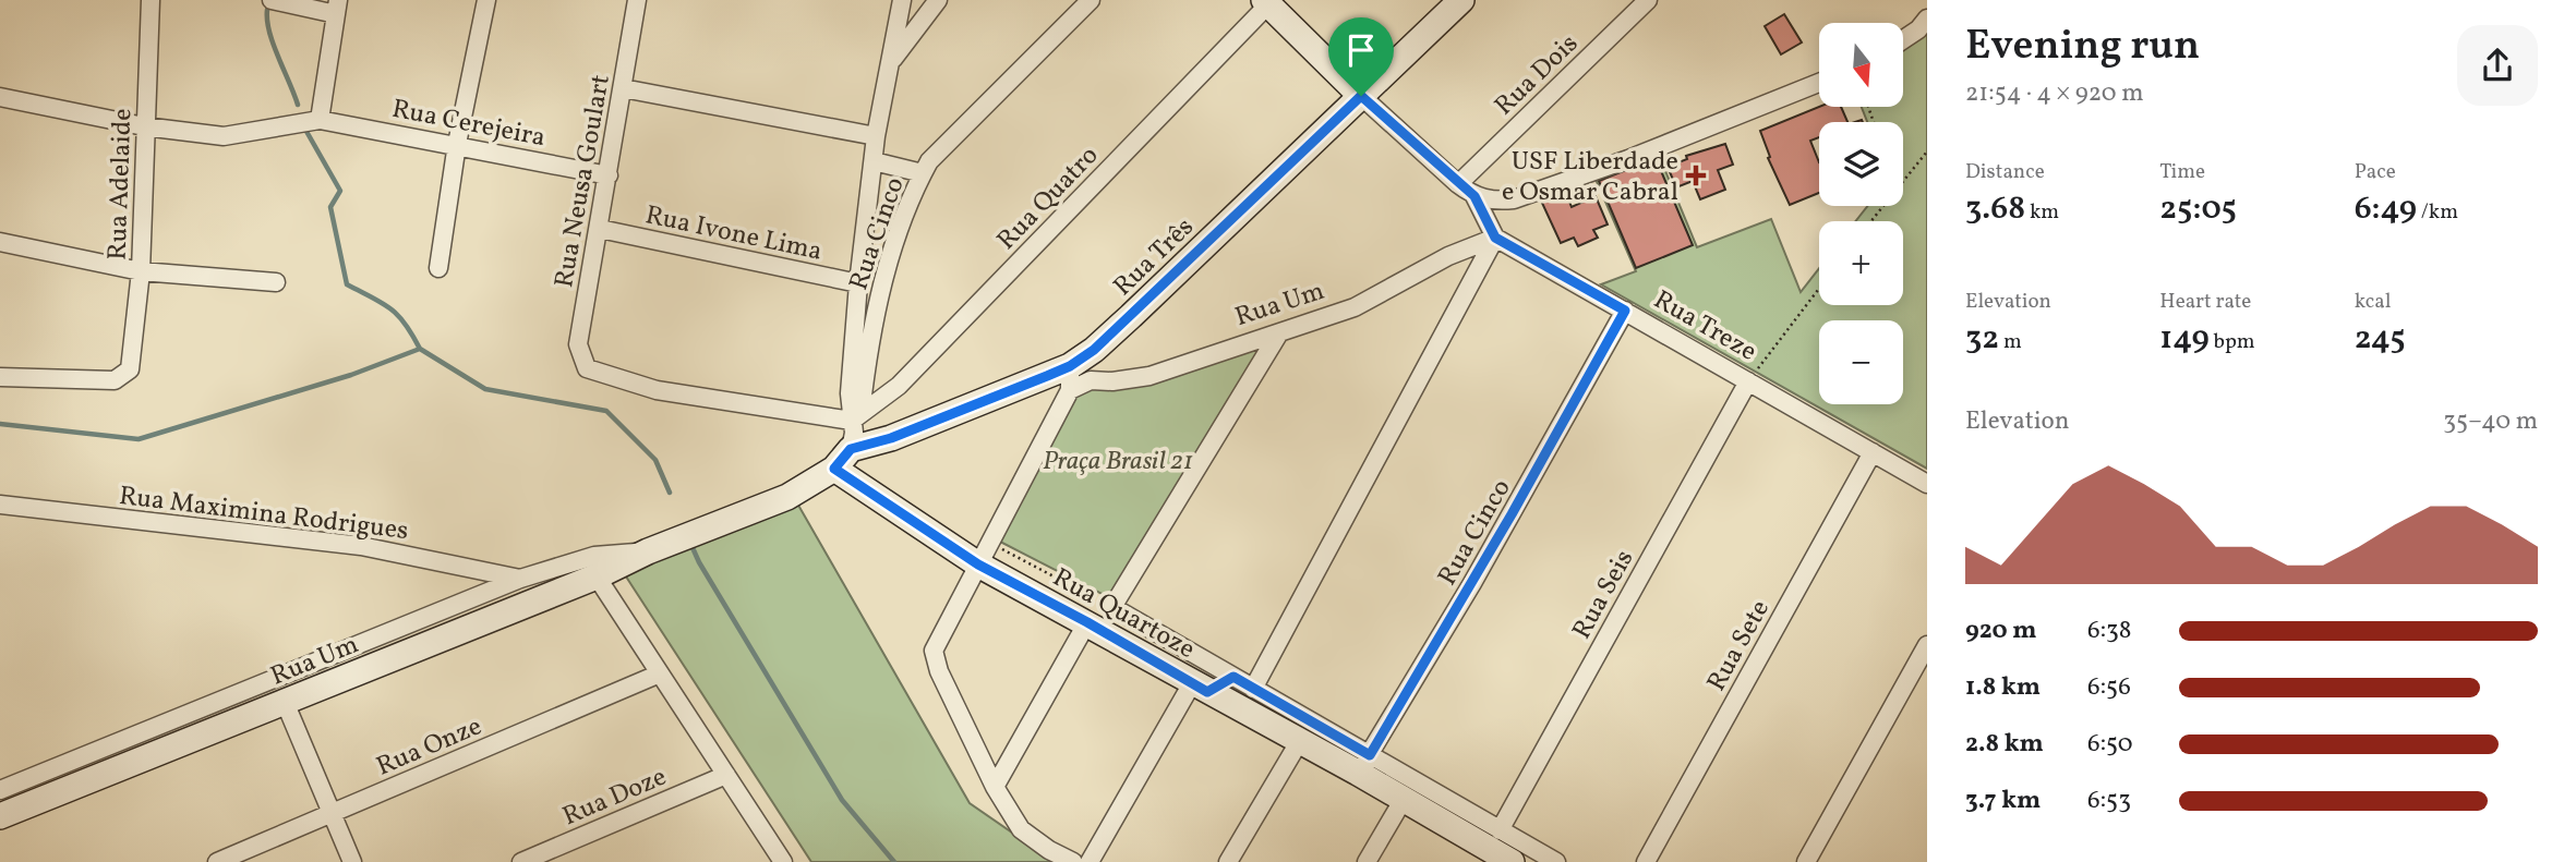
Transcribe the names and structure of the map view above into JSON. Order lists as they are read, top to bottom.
{
  "streets": {
    "street": [
      "Rua Dois",
      "Rua Cerejeira",
      "Rua Neusa Goulart",
      "Rua Adelaide",
      "Rua Quatro",
      "Rua Ivone Lima",
      "Rua Cinco",
      "Rua Três",
      "Rua Um",
      "Rua Treze",
      "Rua Maximina Rodrigues",
      "Rua Seis",
      "Rua Quartoze",
      "Rua Sete",
      "Rua Onze",
      "Rua Doze"
    ]
  },
  "crossings": [
    ["Rua Cerejeira", "Rua Neusa Goulart"],
    ["Rua Cerejeira", "Rua Adelaide"],
    ["Rua Neusa Goulart", "Rua Quatro"],
    ["Rua Neusa Goulart", "Rua Ivone Lima"],
    ["Rua Neusa Goulart", "Rua Cinco"],
    ["Rua Quatro", "Rua Cinco"],
    ["Rua Cinco", "Rua Treze"],
    ["Rua Cinco", "Rua Quartoze"],
    ["Rua Três", "Rua Um"],
    ["Rua Um", "Rua Treze"],
    ["Rua Um", "Rua Maximina Rodrigues"],
    ["Rua Um", "Rua Quartoze"],
    ["Rua Treze", "Rua Seis"],
    ["Rua Treze", "Rua Sete"],
    ["Rua Seis", "Rua Quartoze"]
  ],
  "parks": ["Praça Brasil 21"],
  "places": {
    "health": ["USF Liberdade e Osmar Cabral"]
  },
  "north": "bottom",
  "page": {
    "heading": ["Evening run", "21:54 · 4 × 920 m"],
    "map_buttons": ["+", "−"],
    "stats": [
      ["Distance", "3.68 km"],
      ["Time", "25:05"],
      ["Pace", "6:49 /km"],
      ["Elevation", "32 m"],
      ["Heart rate", "149 bpm"],
      ["kcal", "245"]
    ],
    "chart": ["Elevation", "35–40 m"],
    "list": [
      {
        "name": "920 m",
        "note": "6:38"
      },
      {
        "name": "1.8 km",
        "note": "6:56"
      },
      {
        "name": "2.8 km",
        "note": "6:50"
      },
      {
        "name": "3.7 km",
        "note": "6:53"
      }
    ]
  }
}
